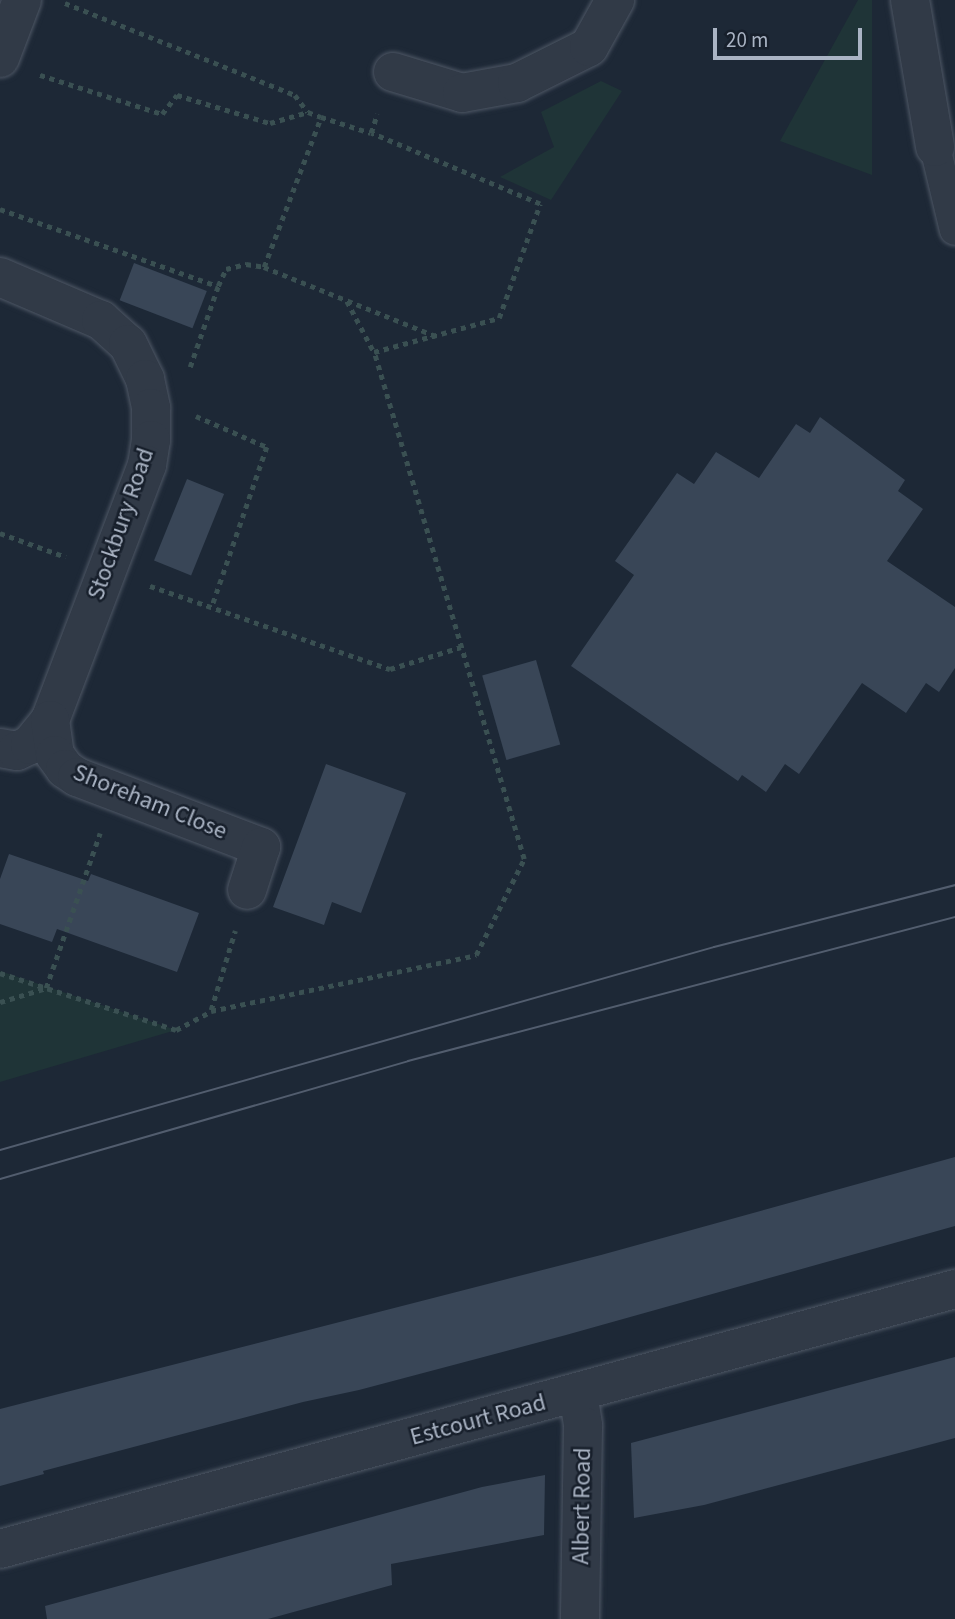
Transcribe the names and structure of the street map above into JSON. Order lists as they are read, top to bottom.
{
  "streets": {
    "street": [
      "Stockbury Road",
      "Shoreham Close",
      "Estcourt Road",
      "Albert Road"
    ]
  },
  "crossings": [
    ["Stockbury Road", "Shoreham Close"],
    ["Estcourt Road", "Albert Road"]
  ],
  "scale_bar": "20 m"
}
